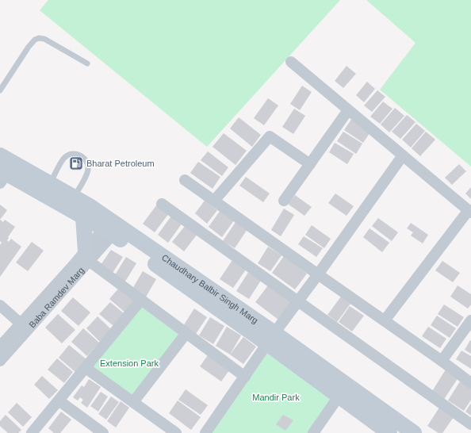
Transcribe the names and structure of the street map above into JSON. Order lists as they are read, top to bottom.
{
  "streets": {
    "street": ["Chaudhary Balbir Singh Marg", "Baba Ramdev Marg"]
  },
  "crossings": [
    ["Chaudhary Balbir Singh Marg", "Baba Ramdev Marg"]
  ],
  "parks": ["Extension Park", "Mandir Park"],
  "places": {
    "fuel station": ["Bharat Petroleum"]
  }
}
